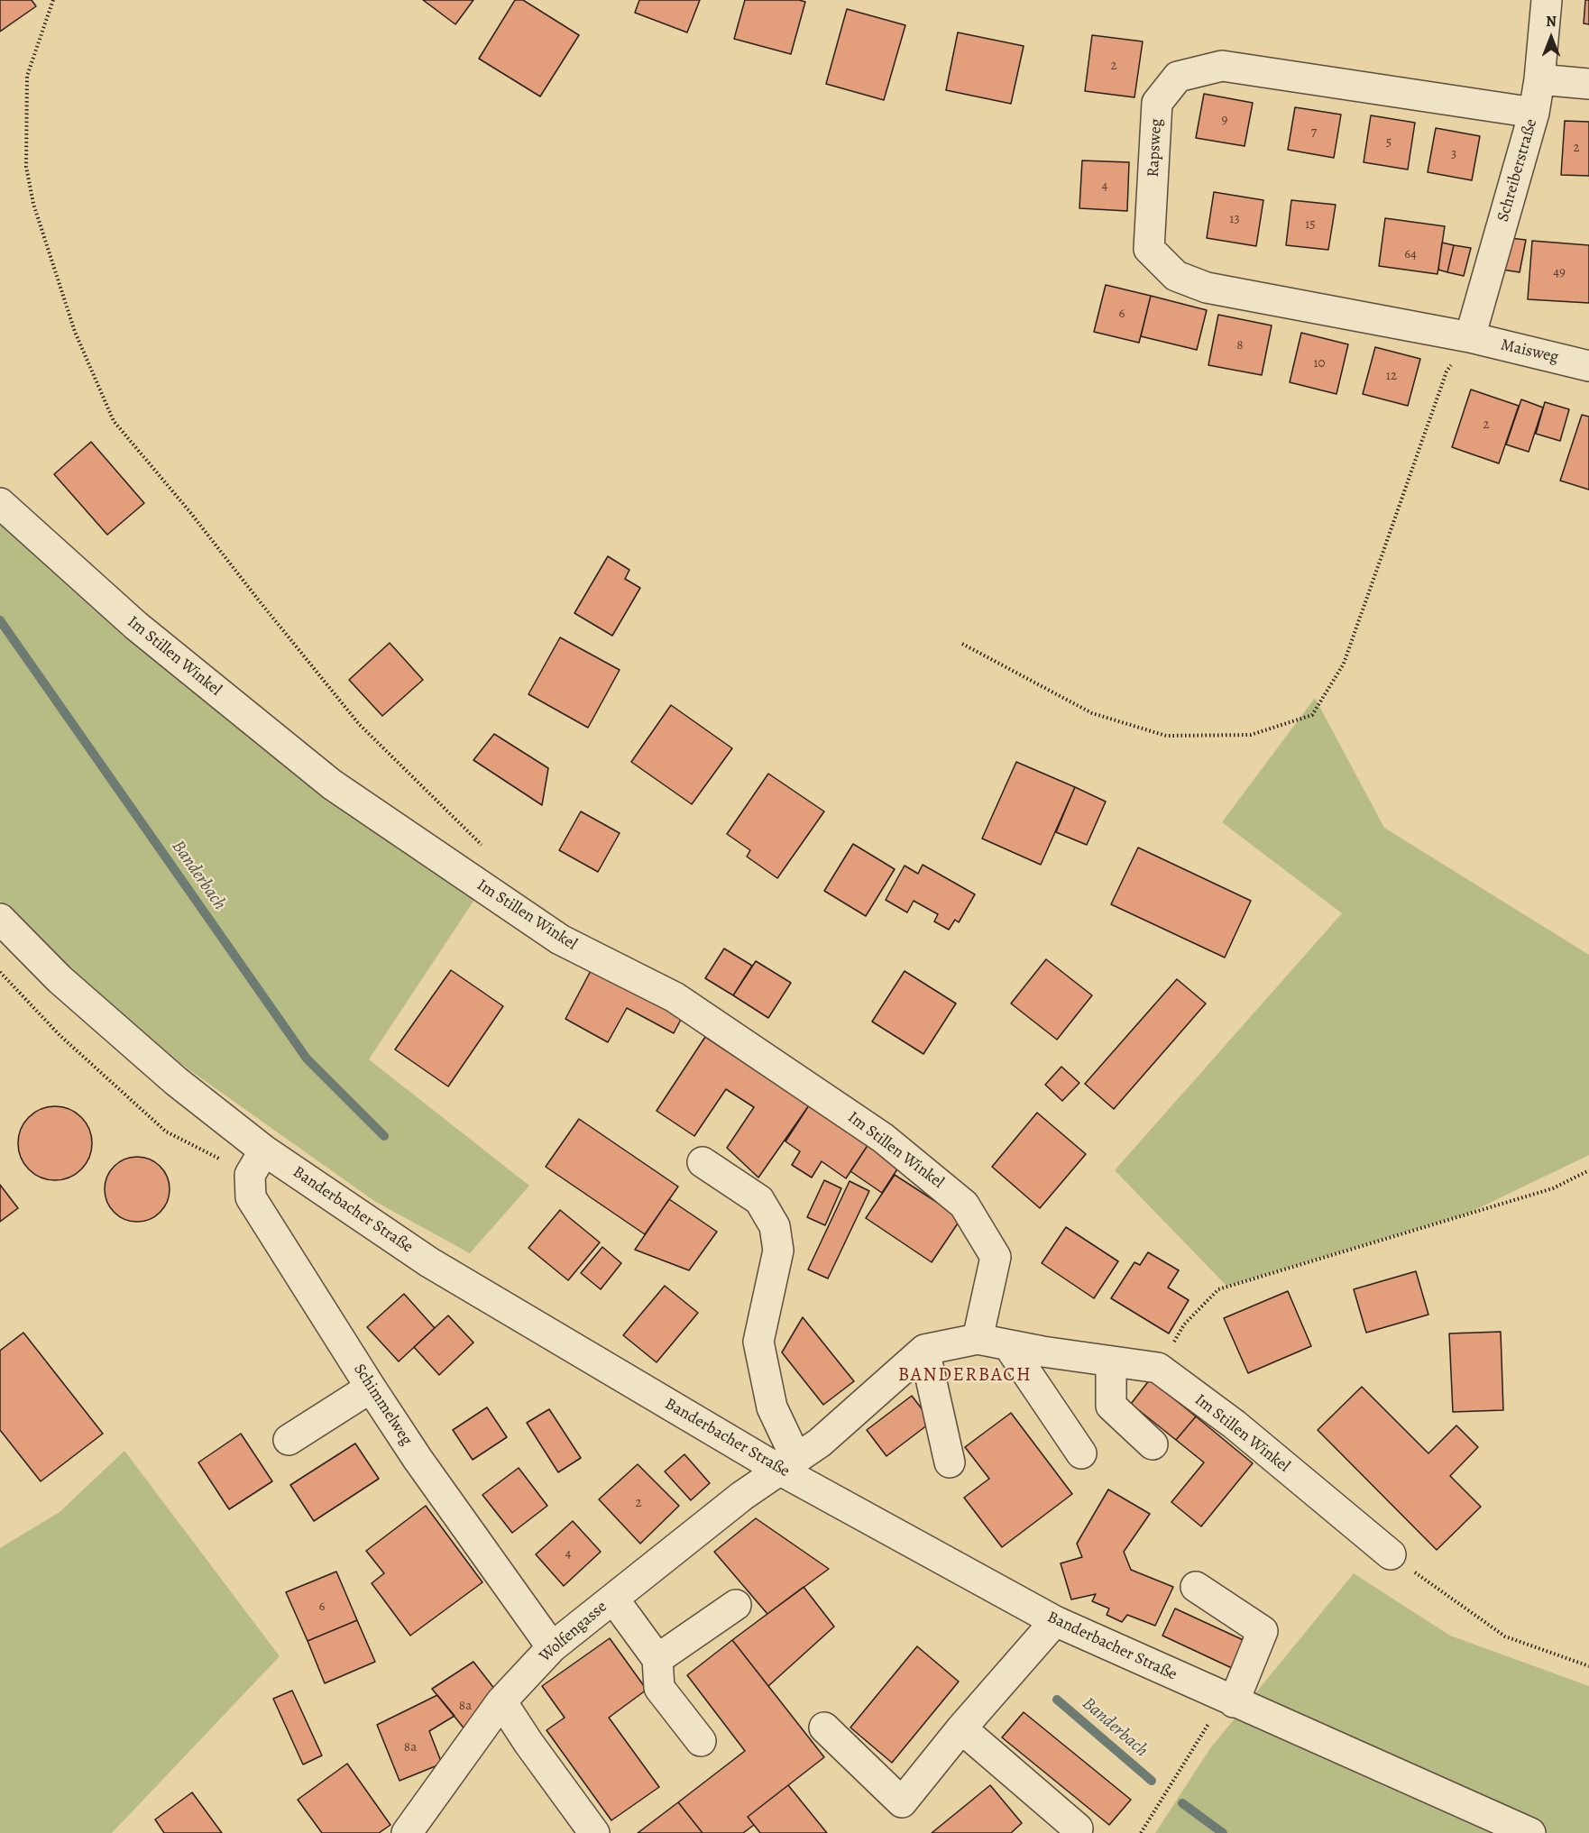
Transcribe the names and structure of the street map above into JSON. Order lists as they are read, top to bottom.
{
  "streets": {
    "street": [
      "Rapsweg",
      "Schreiberstraße",
      "Maisweg",
      "Im Stillen Winkel",
      "Banderbacher Straße",
      "Schimmelweg",
      "Wolfengasse"
    ]
  },
  "crossings": [
    ["Rapsweg", "Schreiberstraße"],
    ["Rapsweg", "Maisweg"],
    ["Schreiberstraße", "Maisweg"],
    ["Banderbacher Straße", "Schimmelweg"],
    ["Banderbacher Straße", "Wolfengasse"],
    ["Schimmelweg", "Wolfengasse"]
  ],
  "districts": ["BANDERBACH"],
  "water": ["Banderbach"],
  "house_numbers": [
    "2",
    "9",
    "7",
    "5",
    "2",
    "3",
    "4",
    "13",
    "15",
    "64",
    "49",
    "6",
    "8",
    "10",
    "12",
    "2",
    "2",
    "4",
    "6",
    "8a",
    "8a"
  ],
  "north": "top"
}
